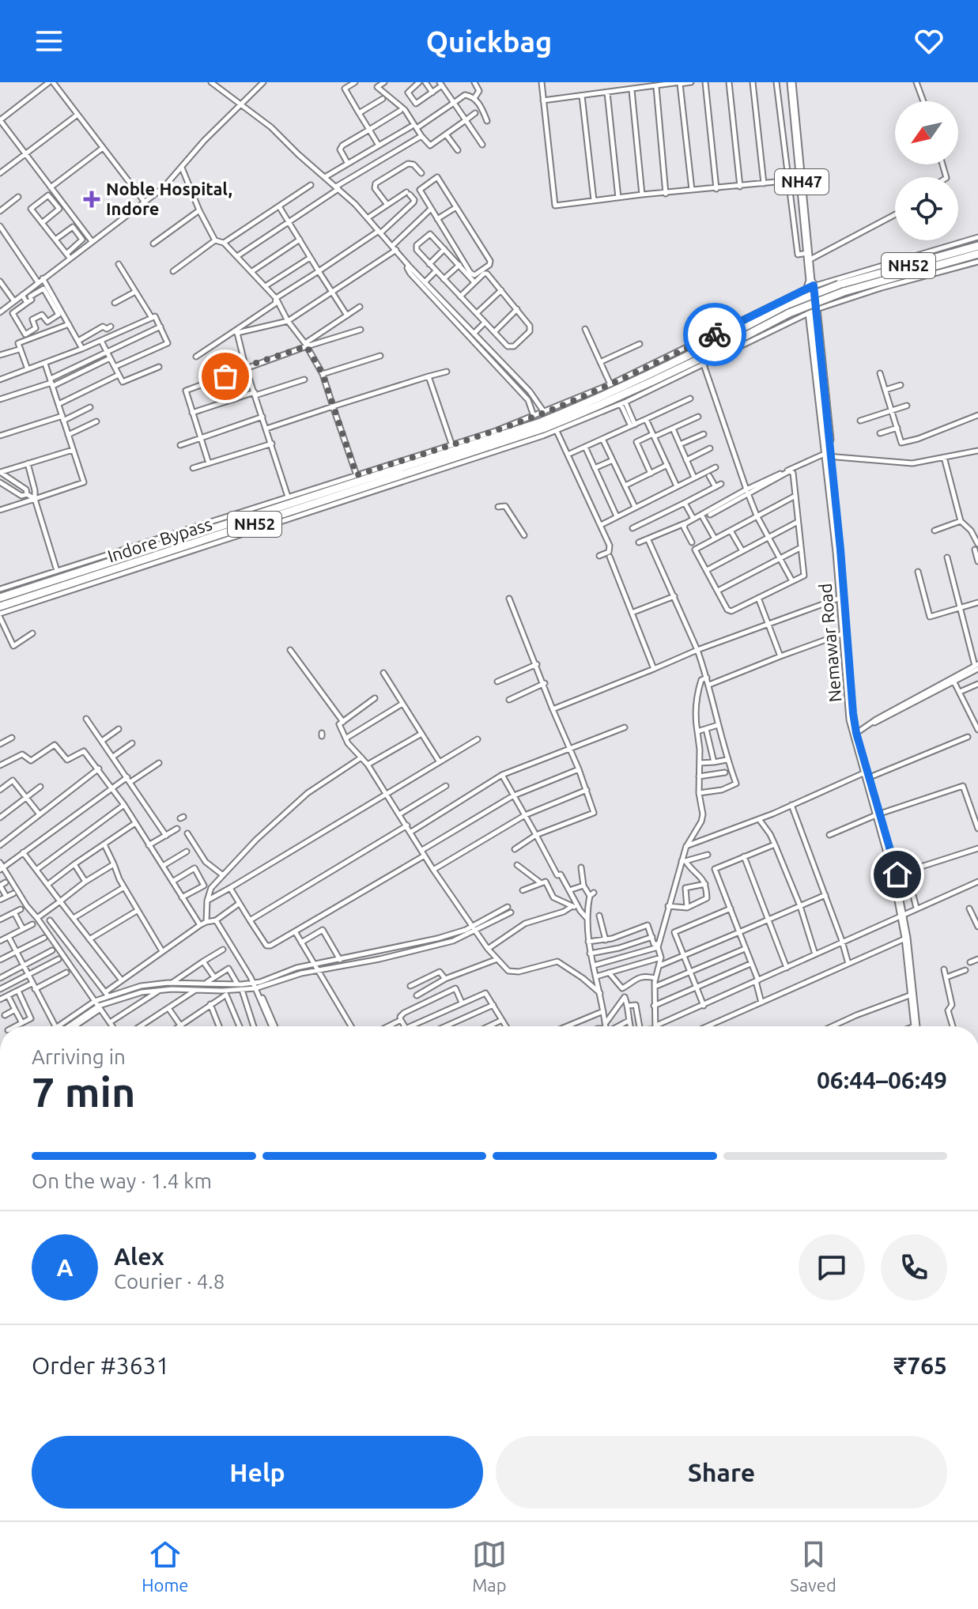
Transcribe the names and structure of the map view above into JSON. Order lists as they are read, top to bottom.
{
  "streets": {
    "highway": [
      "NH47",
      "NH52",
      "Indore Bypass",
      "Nemawar Road"
    ]
  },
  "crossings": [
    ["NH52", "Indore Bypass"]
  ],
  "places": {
    "health": ["Noble Hospital, Indore"]
  },
  "north": "bottom left",
  "page": {
    "header": "Quickbag",
    "heading": ["7 min", "Arriving in", "06:44–06:49"],
    "panel": [
      "Alex",
      "Courier · 4.8",
      "Order #3631",
      "₹765"
    ],
    "bar": "On the way · 1.4 km",
    "round": "A",
    "buttons": ["Help", "Share"],
    "tabs": ["Home", "Map", "Saved"]
  }
}
